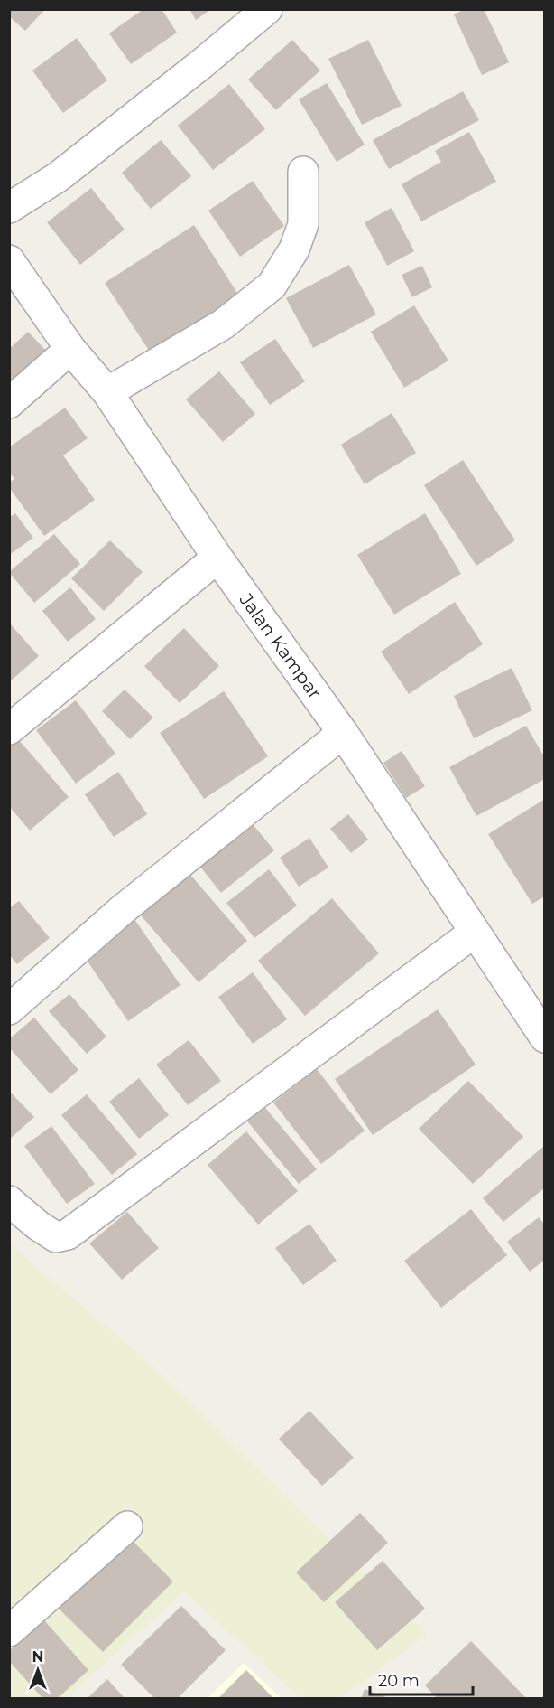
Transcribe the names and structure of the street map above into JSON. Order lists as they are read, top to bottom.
{
  "streets": {
    "street": ["Jalan Kampar"]
  },
  "scale_bar": "20 m",
  "north": "top"
}
